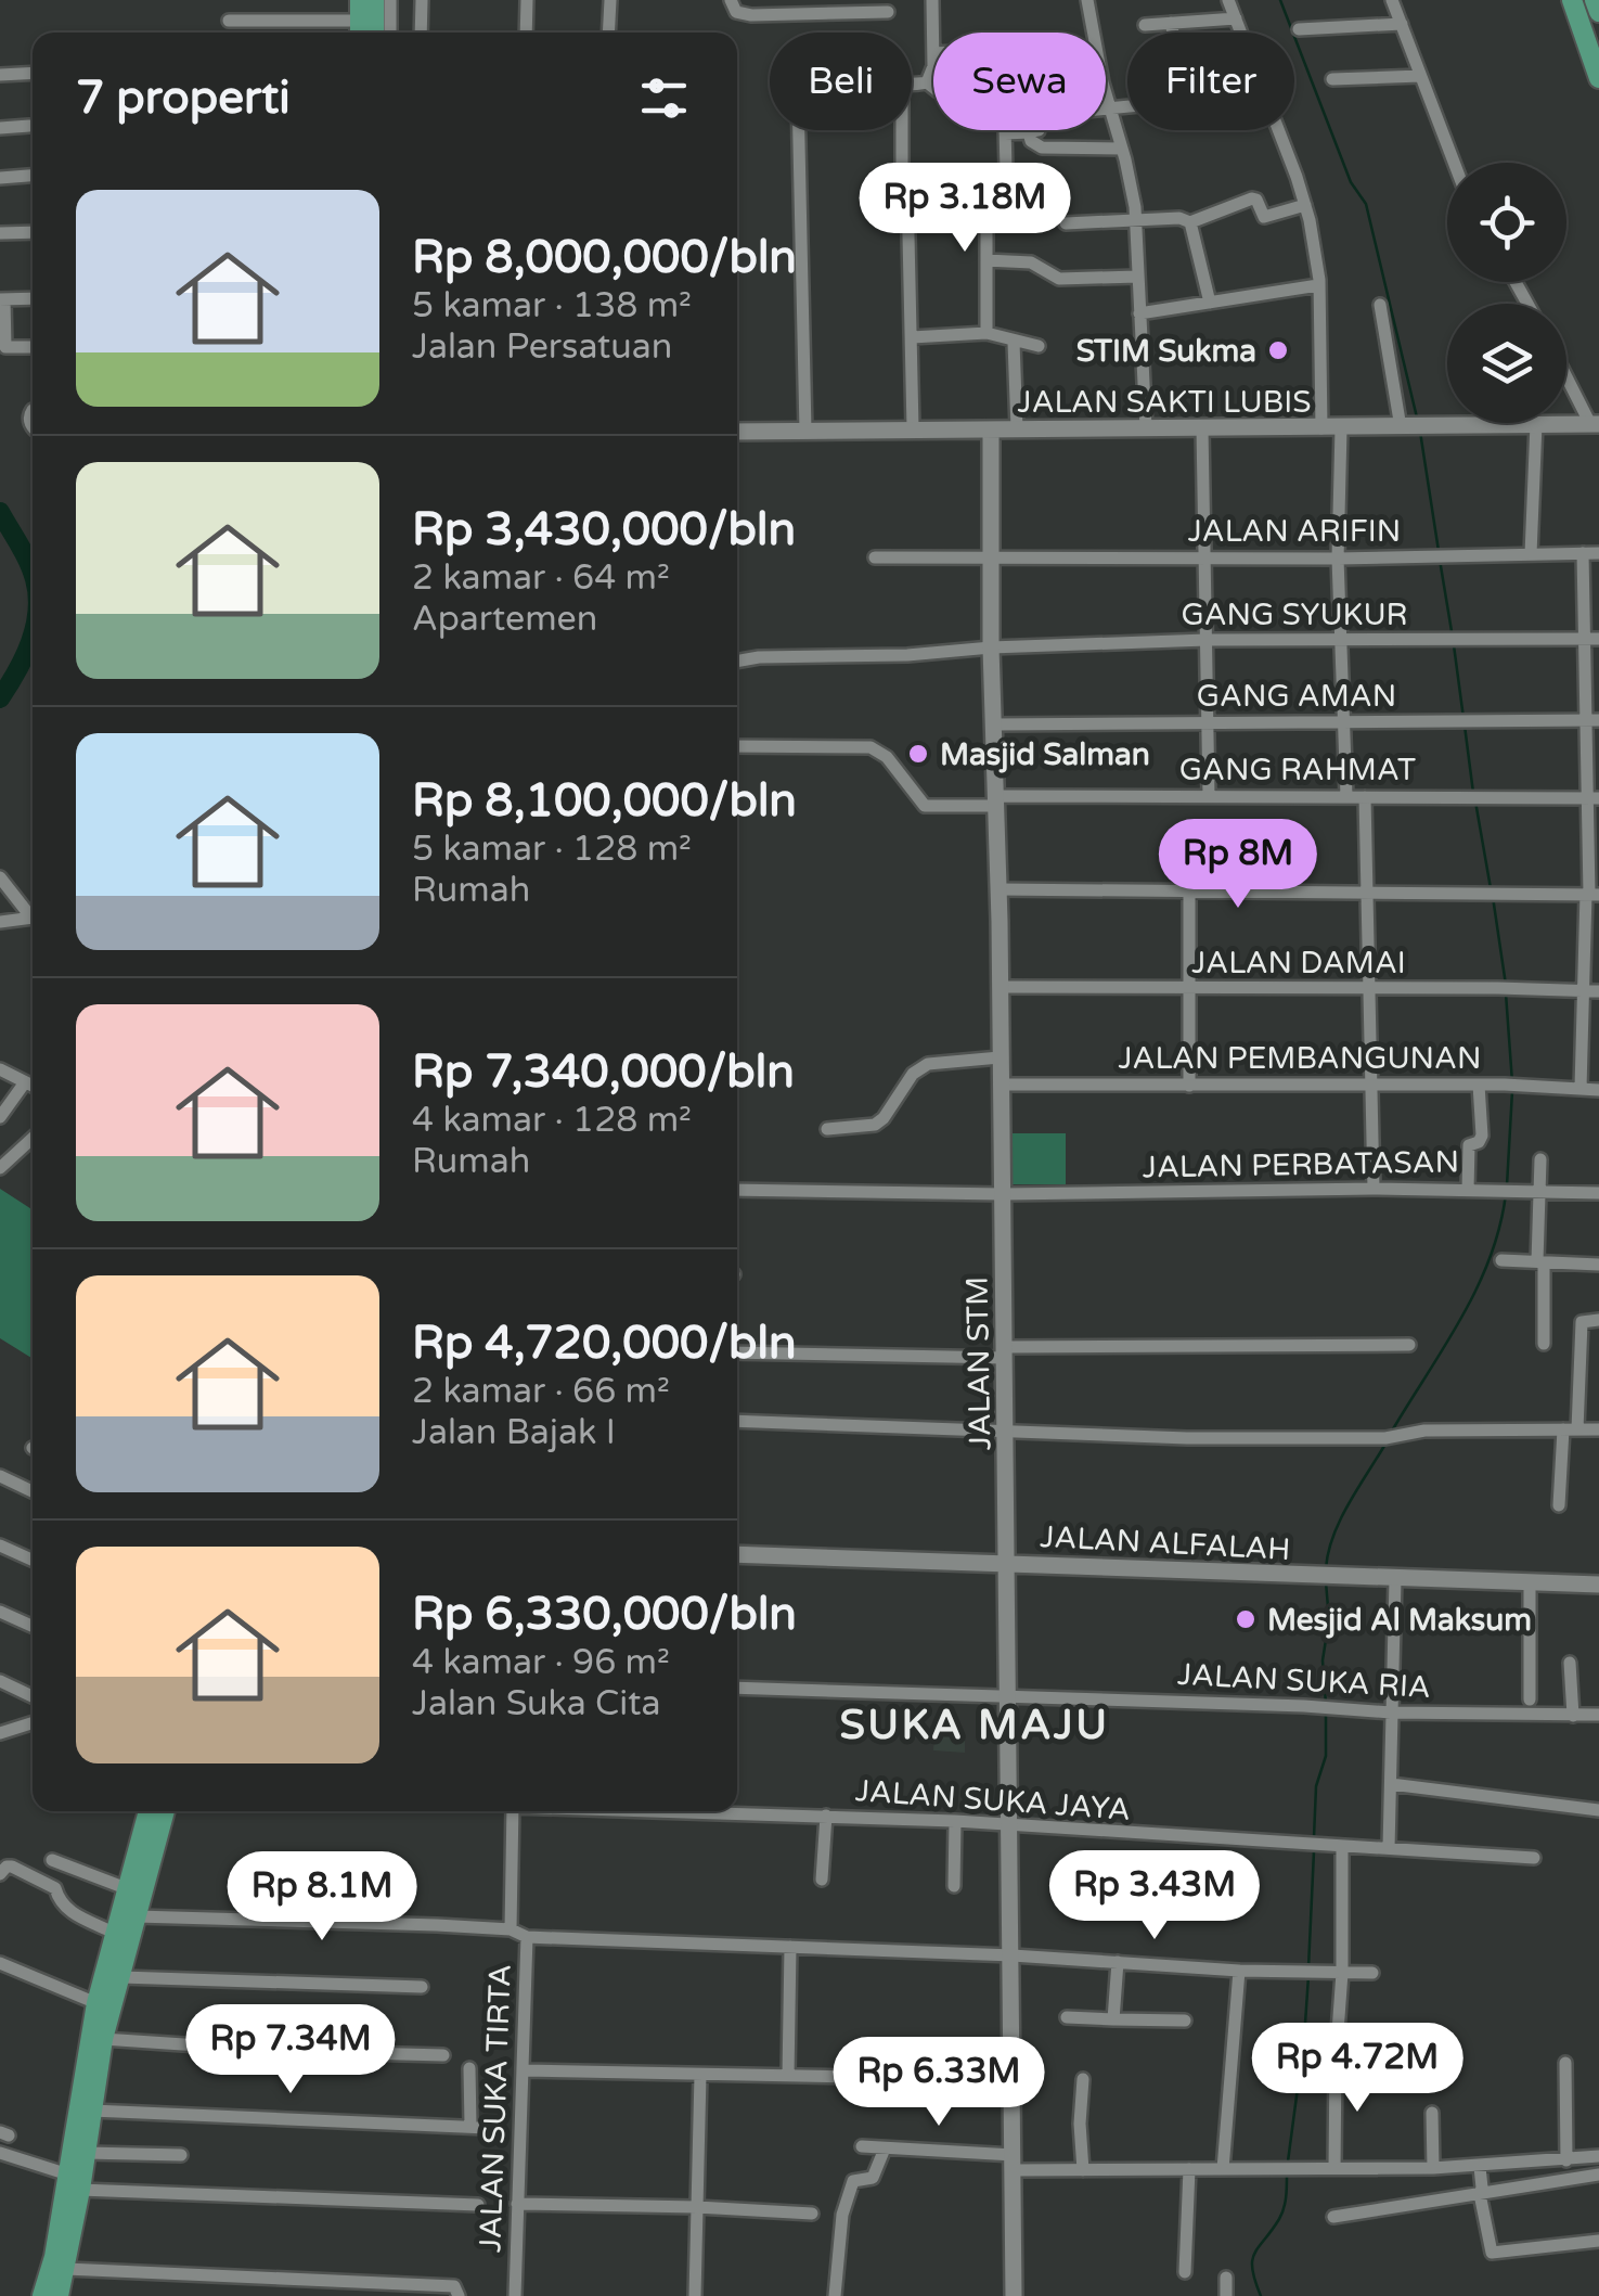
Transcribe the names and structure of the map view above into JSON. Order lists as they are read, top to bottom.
{
  "streets": {
    "street": [
      "JALAN SAKTI LUBIS",
      "JALAN ARIFIN",
      "GANG SYUKUR",
      "GANG AMAN",
      "GANG RAHMAT",
      "JALAN DAMAI",
      "JALAN PEMBANGUNAN",
      "JALAN PERBATASAN",
      "JALAN STM",
      "JALAN ALFALAH",
      "JALAN SUKA RIA",
      "JALAN SUKA JAYA",
      "JALAN SUKA TIRTA"
    ]
  },
  "crossings": [
    ["JALAN SAKTI LUBIS", "JALAN STM"],
    ["JALAN ARIFIN", "JALAN STM"],
    ["GANG SYUKUR", "JALAN STM"],
    ["GANG AMAN", "JALAN STM"],
    ["GANG RAHMAT", "JALAN STM"],
    ["JALAN DAMAI", "JALAN STM"],
    ["JALAN PEMBANGUNAN", "JALAN STM"],
    ["JALAN PERBATASAN", "JALAN STM"],
    ["JALAN STM", "JALAN ALFALAH"],
    ["JALAN STM", "JALAN SUKA RIA"],
    ["JALAN STM", "JALAN SUKA JAYA"]
  ],
  "districts": ["SUKA MAJU"],
  "places": ["STIM Sukma", "Masjid Salman", "Mesjid Al Maksum"],
  "page": {
    "chip": ["Beli", "Sewa", "Filter"],
    "heading": "7 properti",
    "price": [
      "Rp 3.18M",
      "Rp 8M",
      "Rp 3.43M",
      "Rp 8.1M",
      "Rp 7.34M",
      "Rp 4.72M",
      "Rp 6.33M"
    ],
    "list": [
      {
        "name": "Rp 8,000,000/bln",
        "note": "5 kamar · 138 m² · Jalan Persatuan"
      },
      {
        "name": "Rp 3,430,000/bln",
        "note": "2 kamar · 64 m² · Apartemen"
      },
      {
        "name": "Rp 8,100,000/bln",
        "note": "5 kamar · 128 m² · Rumah"
      },
      {
        "name": "Rp 7,340,000/bln",
        "note": "4 kamar · 128 m² · Rumah"
      },
      {
        "name": "Rp 4,720,000/bln",
        "note": "2 kamar · 66 m² · Jalan Bajak I"
      },
      {
        "name": "Rp 6,330,000/bln",
        "note": "4 kamar · 96 m² · Jalan Suka Cita"
      }
    ]
  }
}
